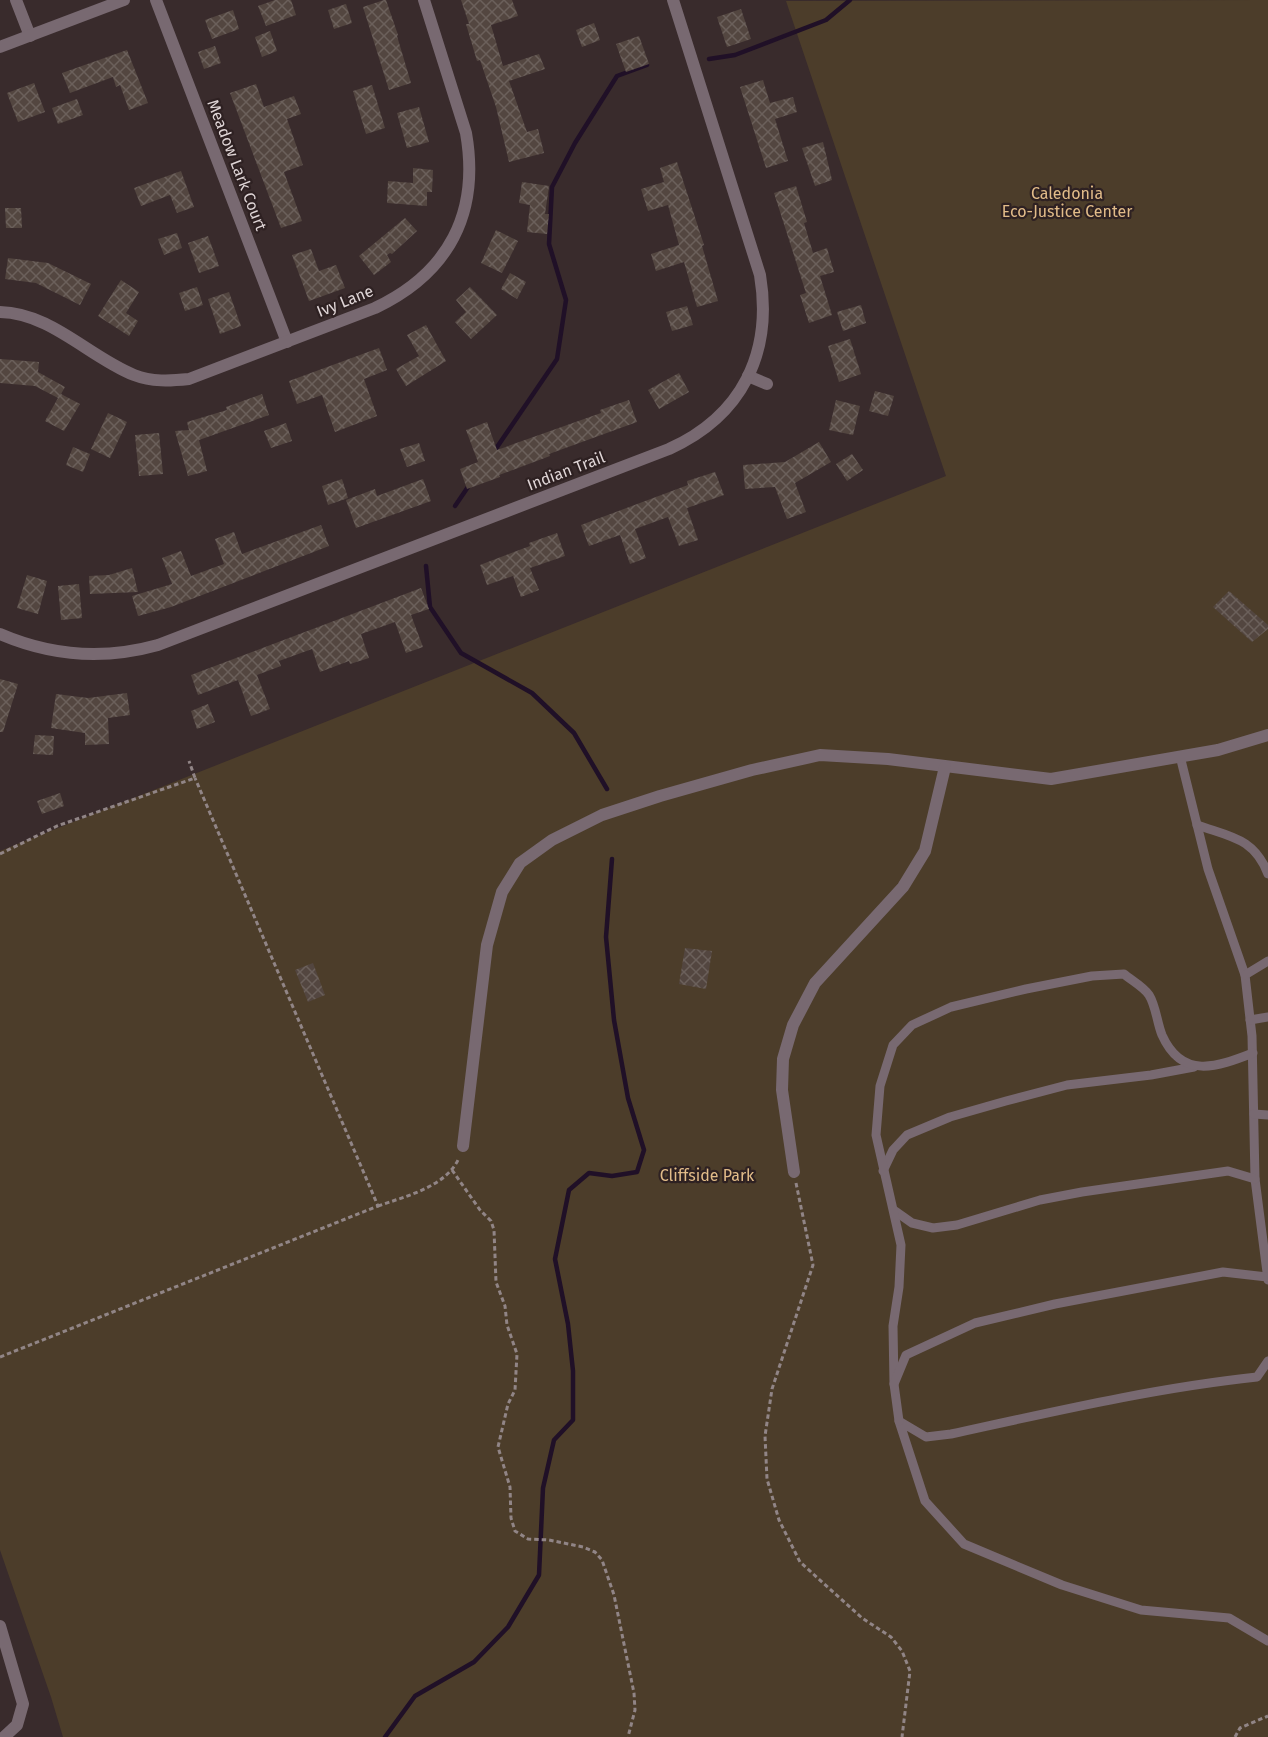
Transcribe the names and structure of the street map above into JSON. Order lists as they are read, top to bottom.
{
  "streets": {
    "street": ["Meadow Lark Court", "Ivy Lane", "Indian Trail"]
  },
  "crossings": [
    ["Meadow Lark Court", "Ivy Lane"]
  ],
  "parks": ["Caledonia Eco-Justice Center", "Cliffside Park"]
}
